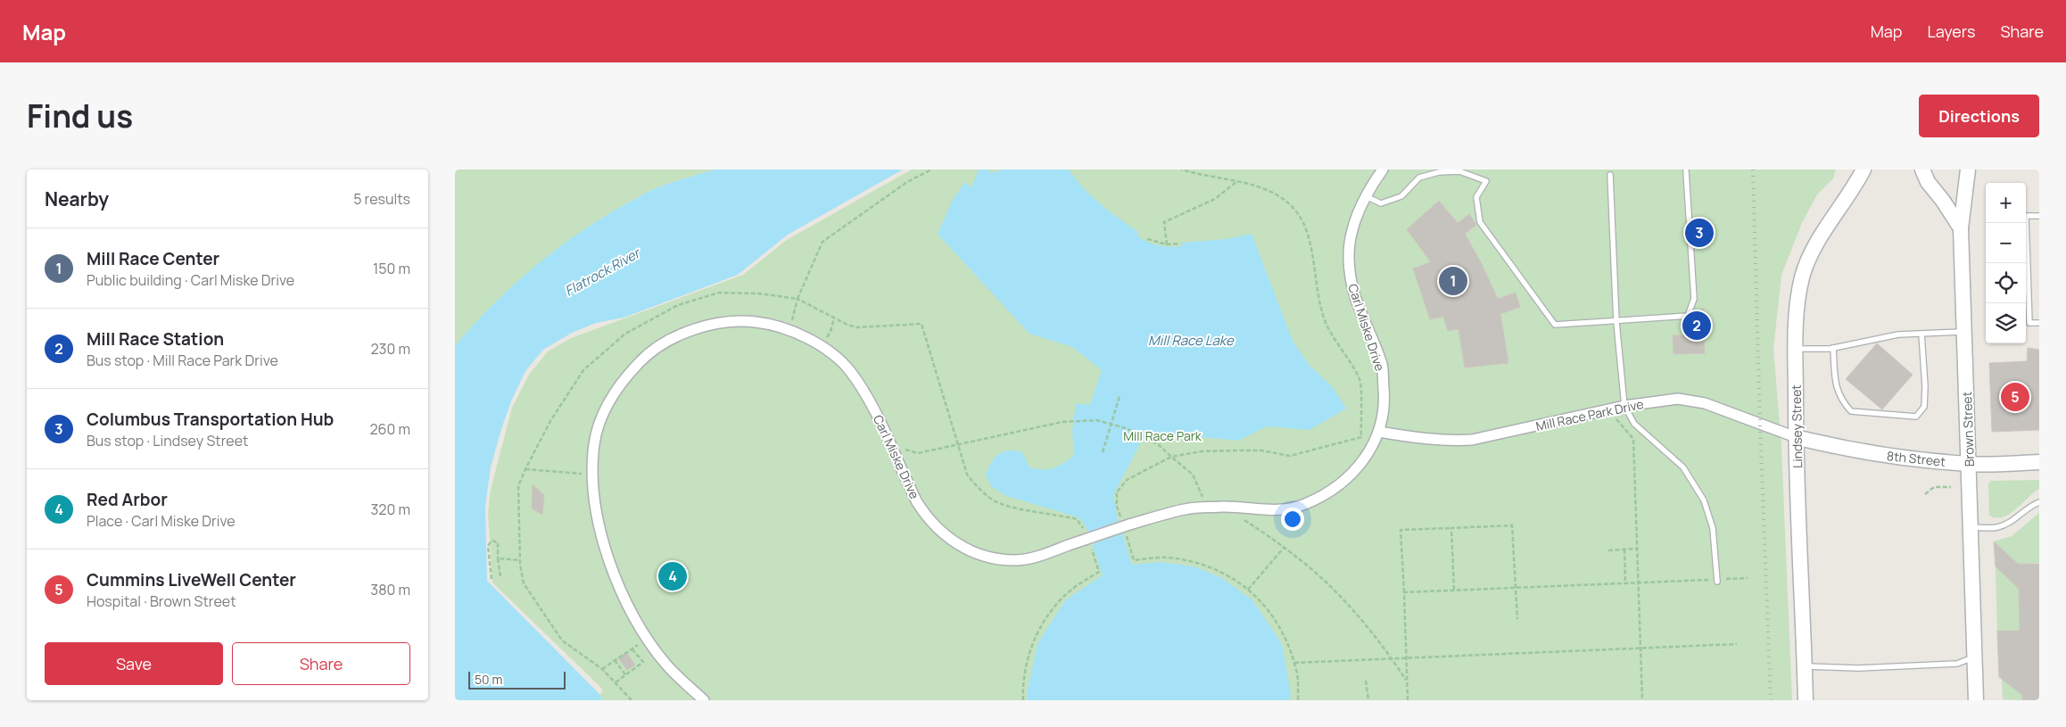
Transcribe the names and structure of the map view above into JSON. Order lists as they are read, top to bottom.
{
  "streets": {
    "main road": ["Lindsey Street", "Brown Street", "8th Street"],
    "street": ["Carl Miske Drive", "Mill Race Park Drive"]
  },
  "crossings": [
    ["Carl Miske Drive", "Mill Race Park Drive"],
    ["Mill Race Park Drive", "Lindsey Street"],
    ["Mill Race Park Drive", "8th Street"],
    ["Lindsey Street", "8th Street"],
    ["Brown Street", "8th Street"]
  ],
  "water": ["Flatrock River", "Mill Race Lake"],
  "parks": ["Mill Race Park"],
  "scale_bar": "50 m",
  "page": {
    "header": "Map",
    "nav": ["Map", "Layers", "Share"],
    "title": "Find us",
    "buttons": [
      "Directions",
      ["Save", "Share"]
    ],
    "heading": ["Nearby", "5 results"],
    "map_buttons": ["+", "−"],
    "pins": [
      "3",
      "1",
      "2",
      "5",
      "4"
    ],
    "list": [
      {
        "mark": "1",
        "name": "Mill Race Center",
        "note": "Public building · Carl Miske Drive",
        "value": "150 m"
      },
      {
        "mark": "2",
        "name": "Mill Race Station",
        "note": "Bus stop · Mill Race Park Drive",
        "value": "230 m"
      },
      {
        "mark": "3",
        "name": "Columbus Transportation Hub",
        "note": "Bus stop · Lindsey Street",
        "value": "260 m"
      },
      {
        "mark": "4",
        "name": "Red Arbor",
        "note": "Place · Carl Miske Drive",
        "value": "320 m"
      },
      {
        "mark": "5",
        "name": "Cummins LiveWell Center",
        "note": "Hospital · Brown Street",
        "value": "380 m"
      }
    ],
    "scale": "50 m"
  }
}
